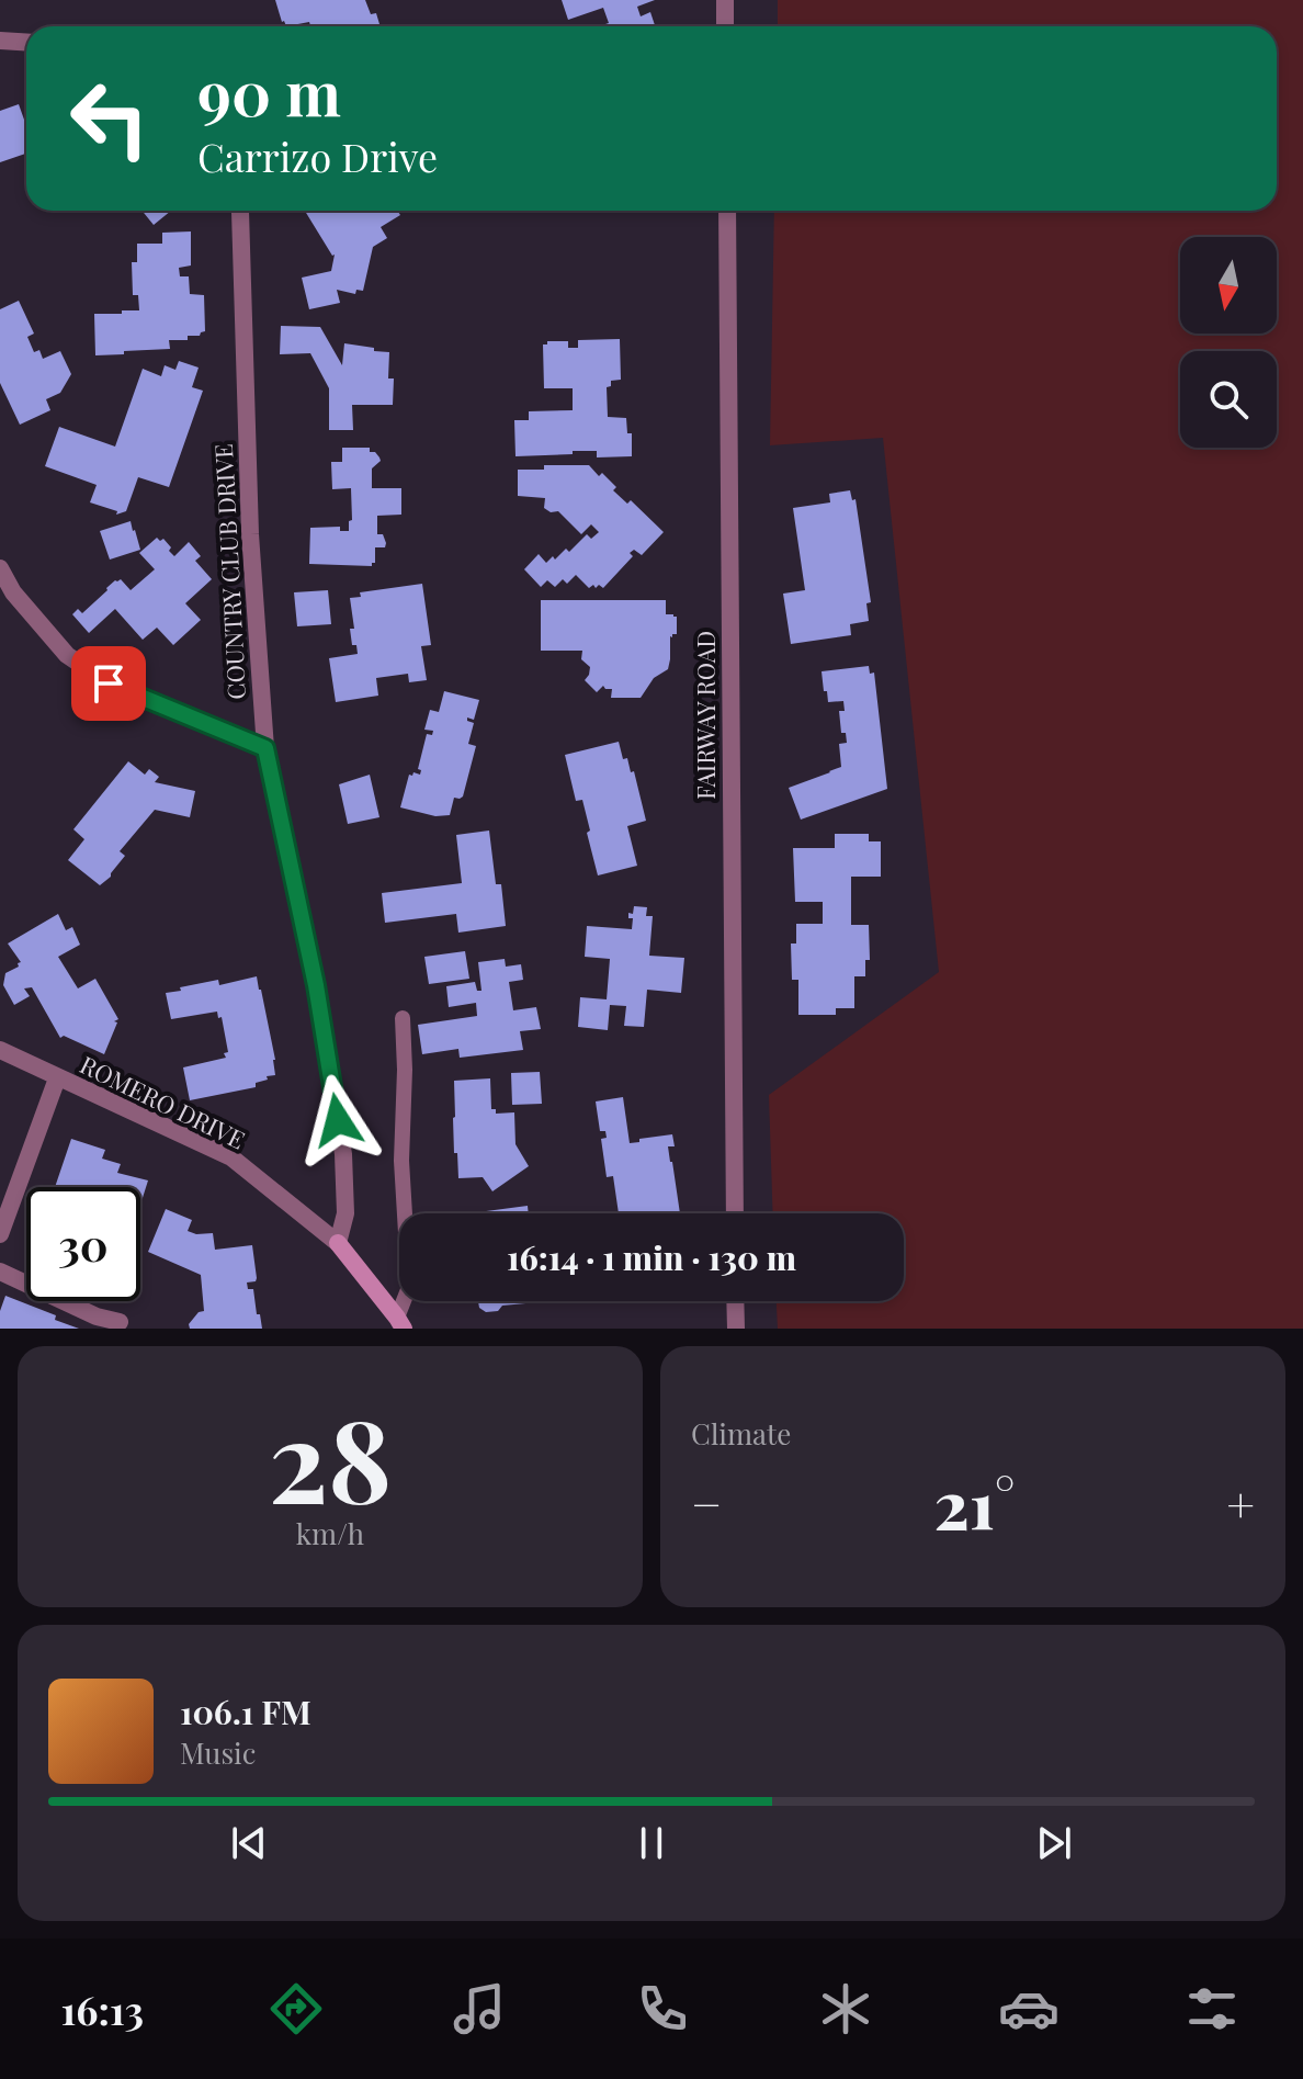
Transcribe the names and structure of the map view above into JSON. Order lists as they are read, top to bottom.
{
  "streets": {
    "street": ["COUNTRY CLUB DRIVE", "FAIRWAY ROAD", "ROMERO DRIVE"]
  },
  "crossings": [
    ["COUNTRY CLUB DRIVE", "ROMERO DRIVE"]
  ],
  "north": "bottom",
  "page": {
    "turn": ["90 m", "Carrizo Drive"],
    "limit": "30",
    "trip": "16:14 · 1 min · 130 m",
    "tile": [
      ["28", "km/h"],
      "Climate"
    ],
    "heat": ["−", "21°", "+"],
    "song": ["106.1 FM", "Music"],
    "tabs": "16:13"
  }
}
